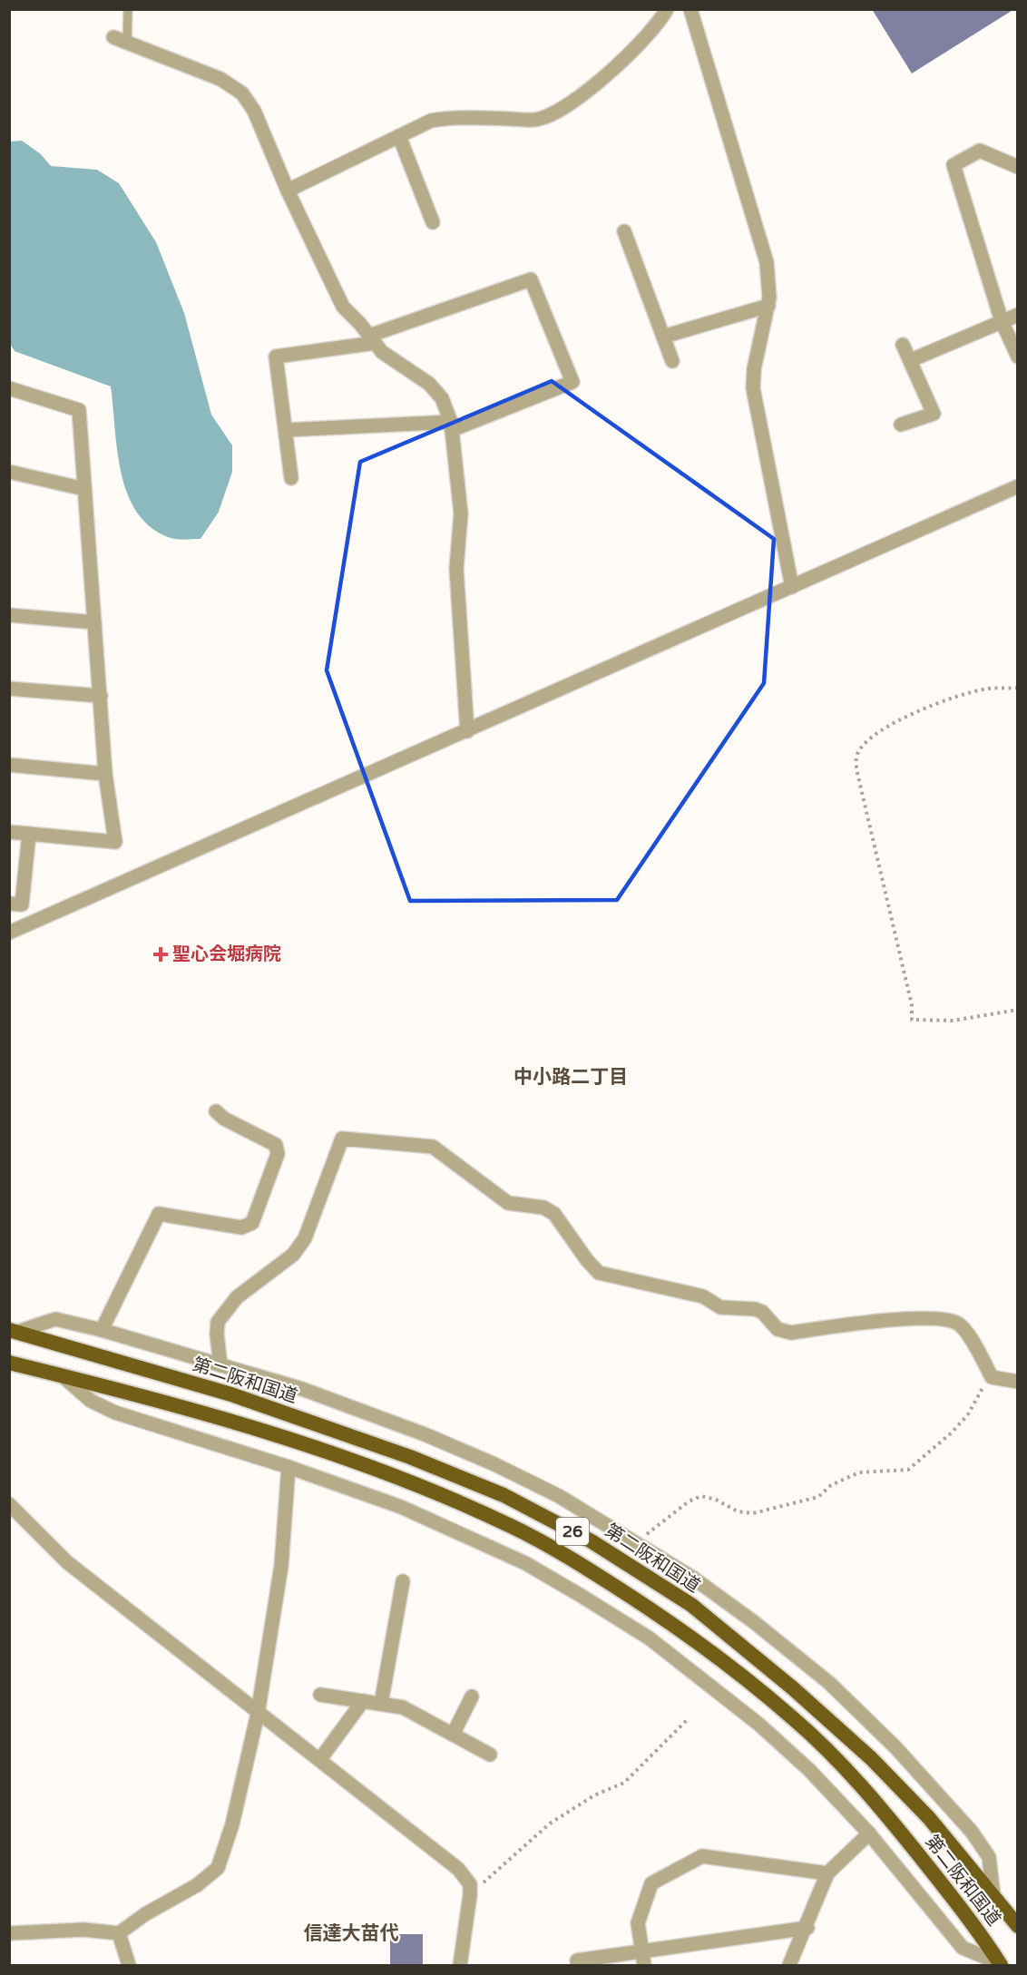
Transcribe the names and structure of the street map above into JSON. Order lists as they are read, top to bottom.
{
  "streets": {
    "highway": ["第二阪和国道", "26"]
  },
  "districts": ["中小路二丁目", "信達大苗代"],
  "places": {
    "health": ["聖心会堀病院"]
  }
}
